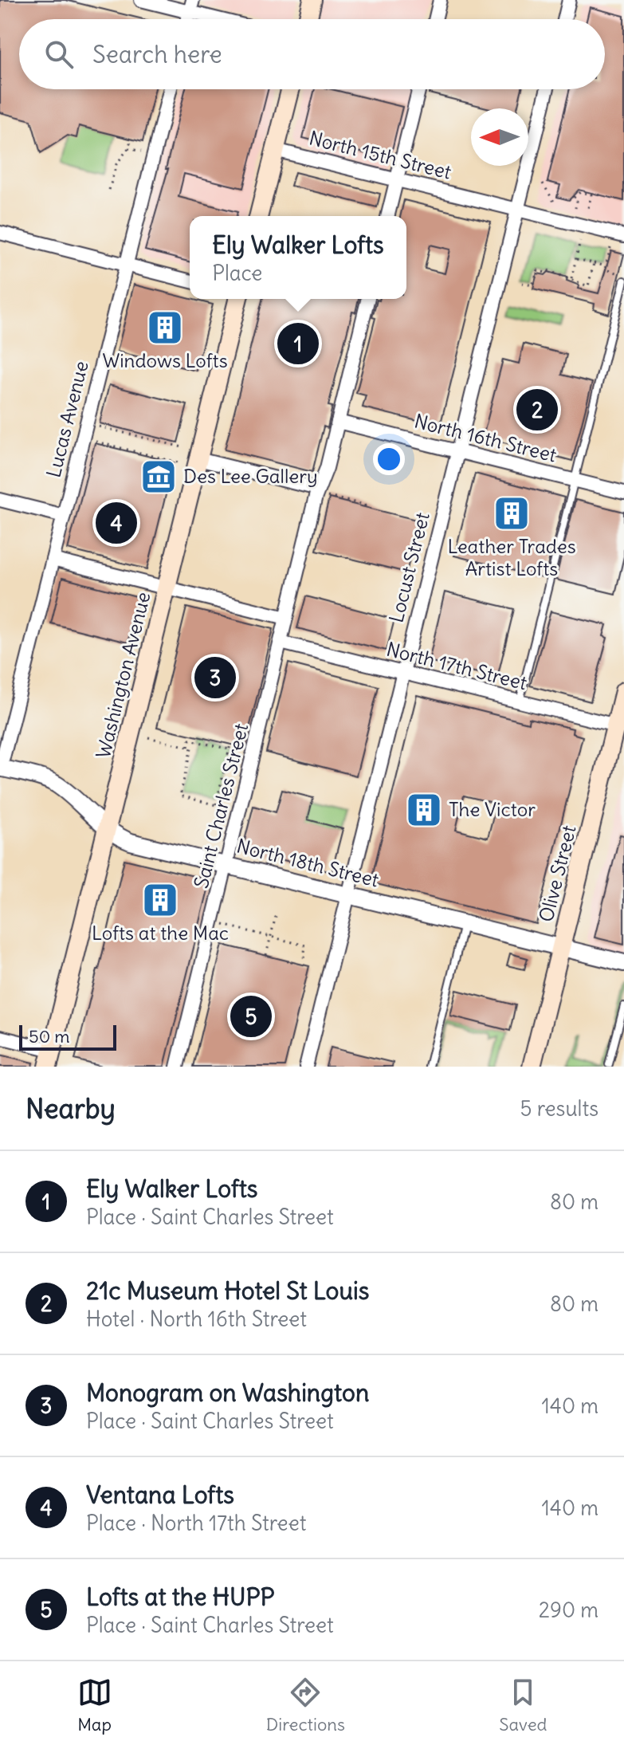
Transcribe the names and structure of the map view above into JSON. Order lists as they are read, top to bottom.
{
  "streets": {
    "main road": ["Washington Avenue", "Olive Street"],
    "street": [
      "North 15th Street",
      "Lucas Avenue",
      "North 16th Street",
      "Locust Street",
      "North 17th Street",
      "Saint Charles Street",
      "North 18th Street"
    ]
  },
  "crossings": [
    ["North 15th Street", "Locust Street"],
    ["Lucas Avenue", "North 18th Street"],
    ["North 16th Street", "Locust Street"],
    ["North 16th Street", "Saint Charles Street"],
    ["Locust Street", "North 17th Street"],
    ["Locust Street", "North 18th Street"],
    ["North 17th Street", "Saint Charles Street"],
    ["North 17th Street", "Olive Street"],
    ["Washington Avenue", "North 18th Street"],
    ["Saint Charles Street", "North 18th Street"],
    ["North 18th Street", "Olive Street"]
  ],
  "places": {
    "building": [
      "Windows Lofts",
      "Leather Trades Artist Lofts",
      "The Victor",
      "Lofts at the Mac"
    ],
    "museum": ["Des Lee Gallery"]
  },
  "scale_bar": "50 m",
  "north": "left",
  "page": {
    "search": "Search here",
    "popup": ["Ely Walker Lofts", "Place"],
    "pins": [
      "1",
      "2",
      "4",
      "3",
      "5"
    ],
    "scale": "50 m",
    "heading": ["Nearby", "5 results"],
    "list": [
      {
        "mark": "1",
        "name": "Ely Walker Lofts",
        "note": "Place · Saint Charles Street",
        "value": "80 m"
      },
      {
        "mark": "2",
        "name": "21c Museum Hotel St Louis",
        "note": "Hotel · North 16th Street",
        "value": "80 m"
      },
      {
        "mark": "3",
        "name": "Monogram on Washington",
        "note": "Place · Saint Charles Street",
        "value": "140 m"
      },
      {
        "mark": "4",
        "name": "Ventana Lofts",
        "note": "Place · North 17th Street",
        "value": "140 m"
      },
      {
        "mark": "5",
        "name": "Lofts at the HUPP",
        "note": "Place · Saint Charles Street",
        "value": "290 m"
      }
    ],
    "nav": ["Map", "Directions", "Saved"]
  }
}
